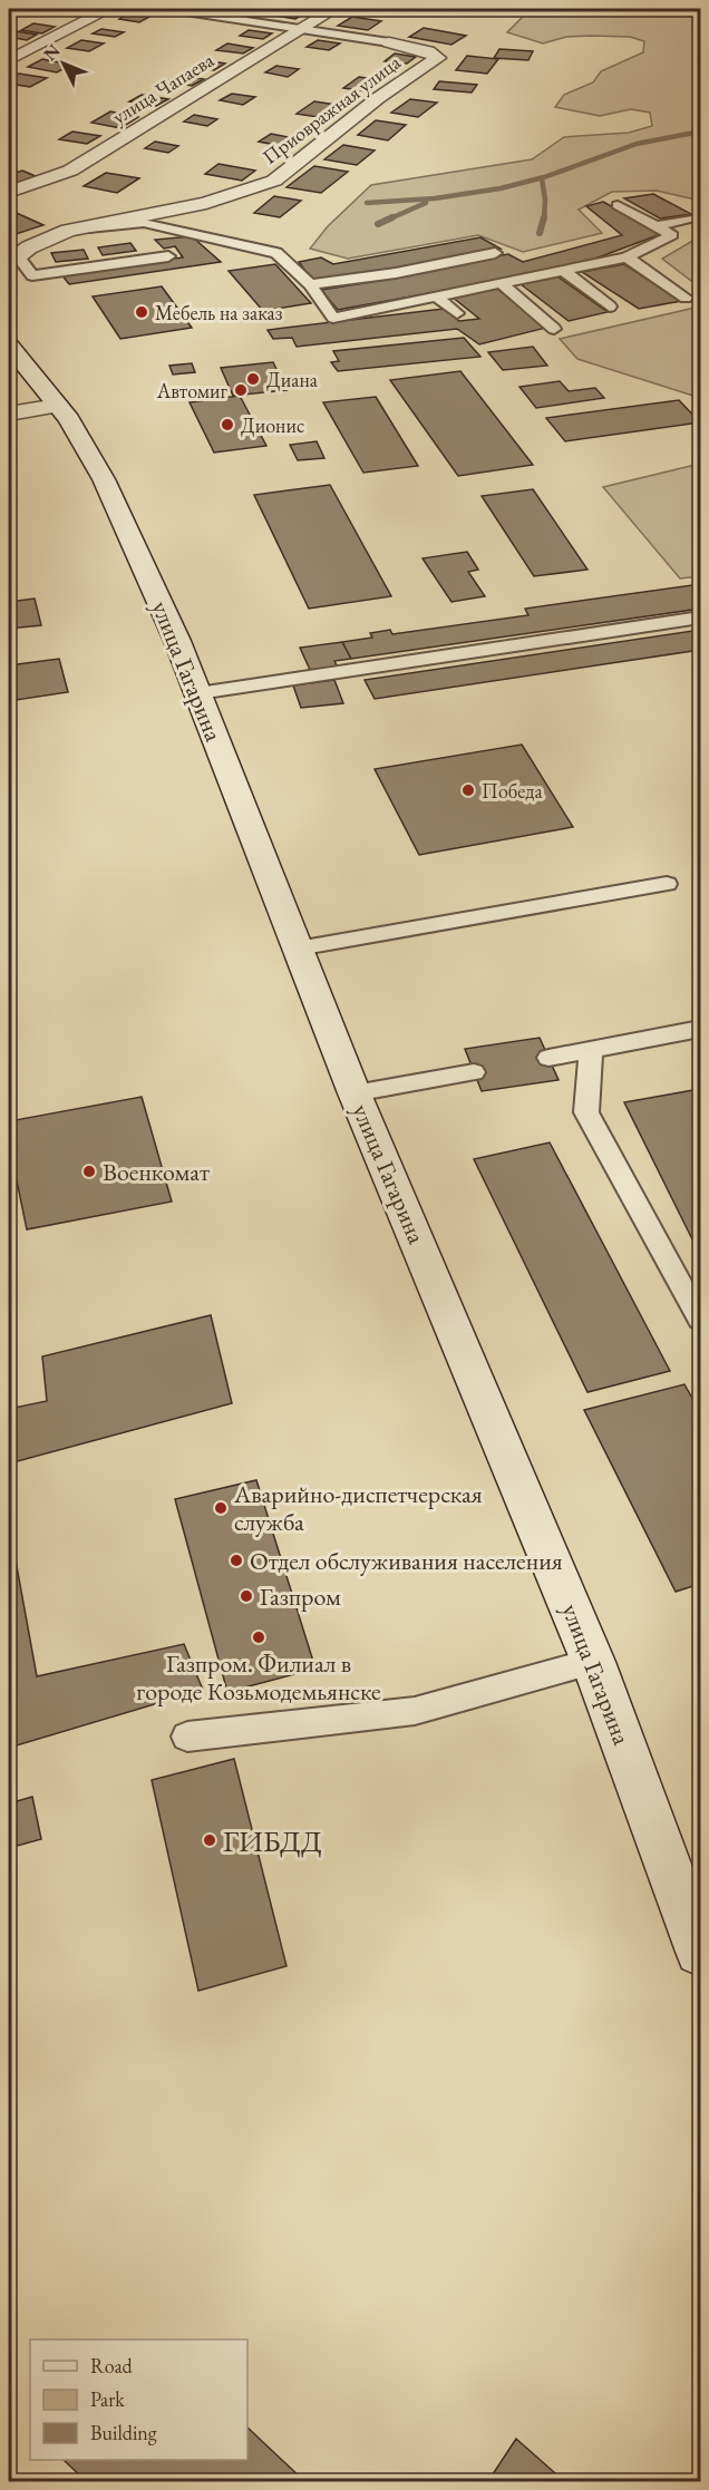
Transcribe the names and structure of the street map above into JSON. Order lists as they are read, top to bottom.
{
  "streets": {
    "street": ["улица Чапаева", "Приовражная улица", "улица Гагарина"]
  },
  "places": [
    "Мебель на заказ",
    "Диана",
    "Автомиг",
    "Дионис",
    "Победа",
    "Военкомат",
    "Аварийно-диспетчерская служба",
    "Отдел обслуживания населения",
    "Газпром",
    "Газпром. Филиал в городе Козьмодемьянске",
    "ГИБДД"
  ],
  "legend": ["Road", "Park", "Building"],
  "north": "top left"
}
